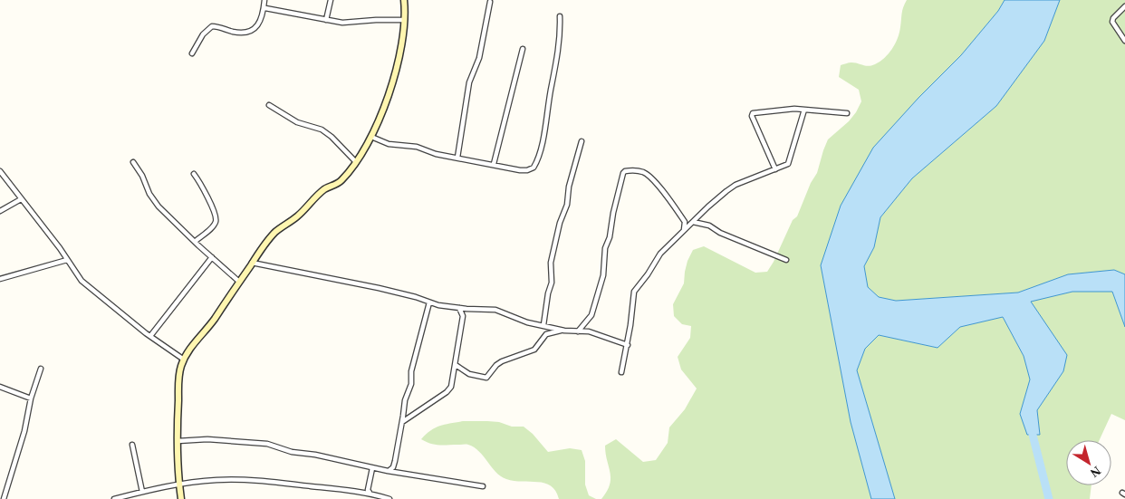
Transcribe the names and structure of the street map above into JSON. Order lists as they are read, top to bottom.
{
  "north": "bottom right"
}
